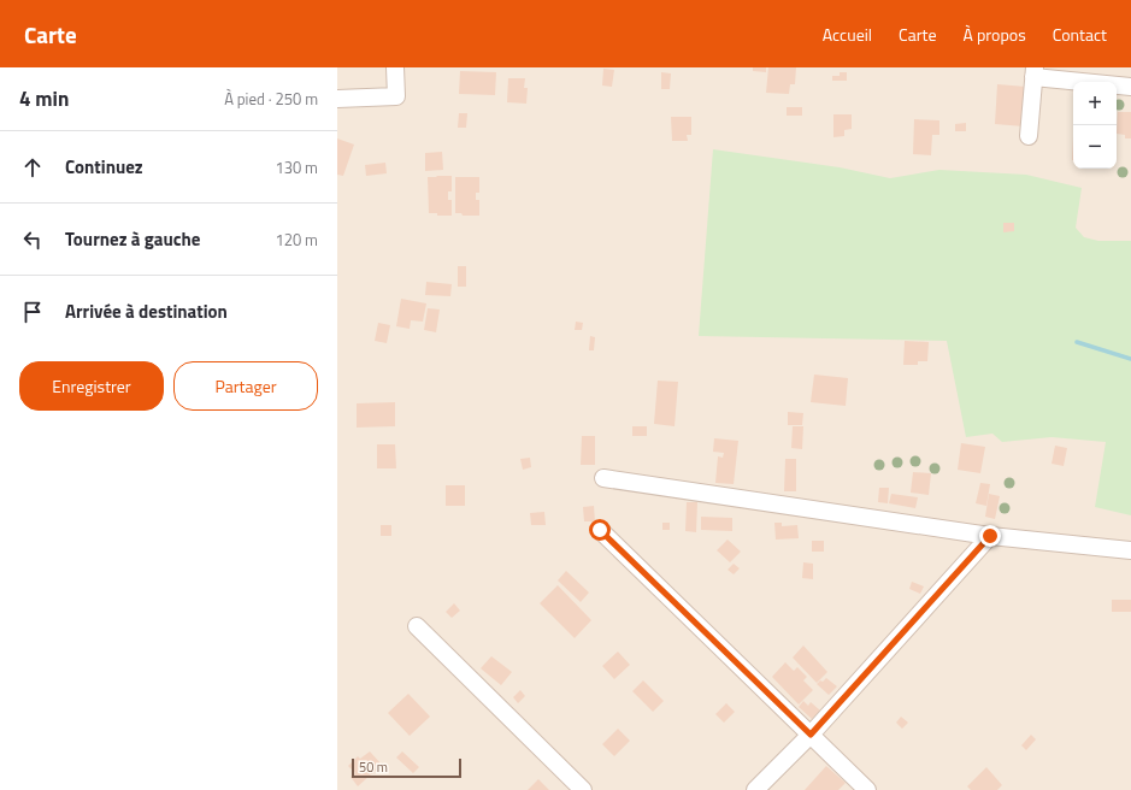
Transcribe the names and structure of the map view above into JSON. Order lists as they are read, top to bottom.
{
  "scale_bar": "50 m",
  "page": {
    "header": "Carte",
    "nav": [
      "Accueil",
      "Carte",
      "À propos",
      "Contact"
    ],
    "heading": ["4 min", "À pied · 250 m"],
    "map_buttons": ["+", "−"],
    "list": [
      ["Continuez", "130 m"],
      ["Tournez à gauche", "120 m"],
      "Arrivée à destination"
    ],
    "buttons": ["Enregistrer", "Partager"],
    "scale": "50 m"
  }
}
